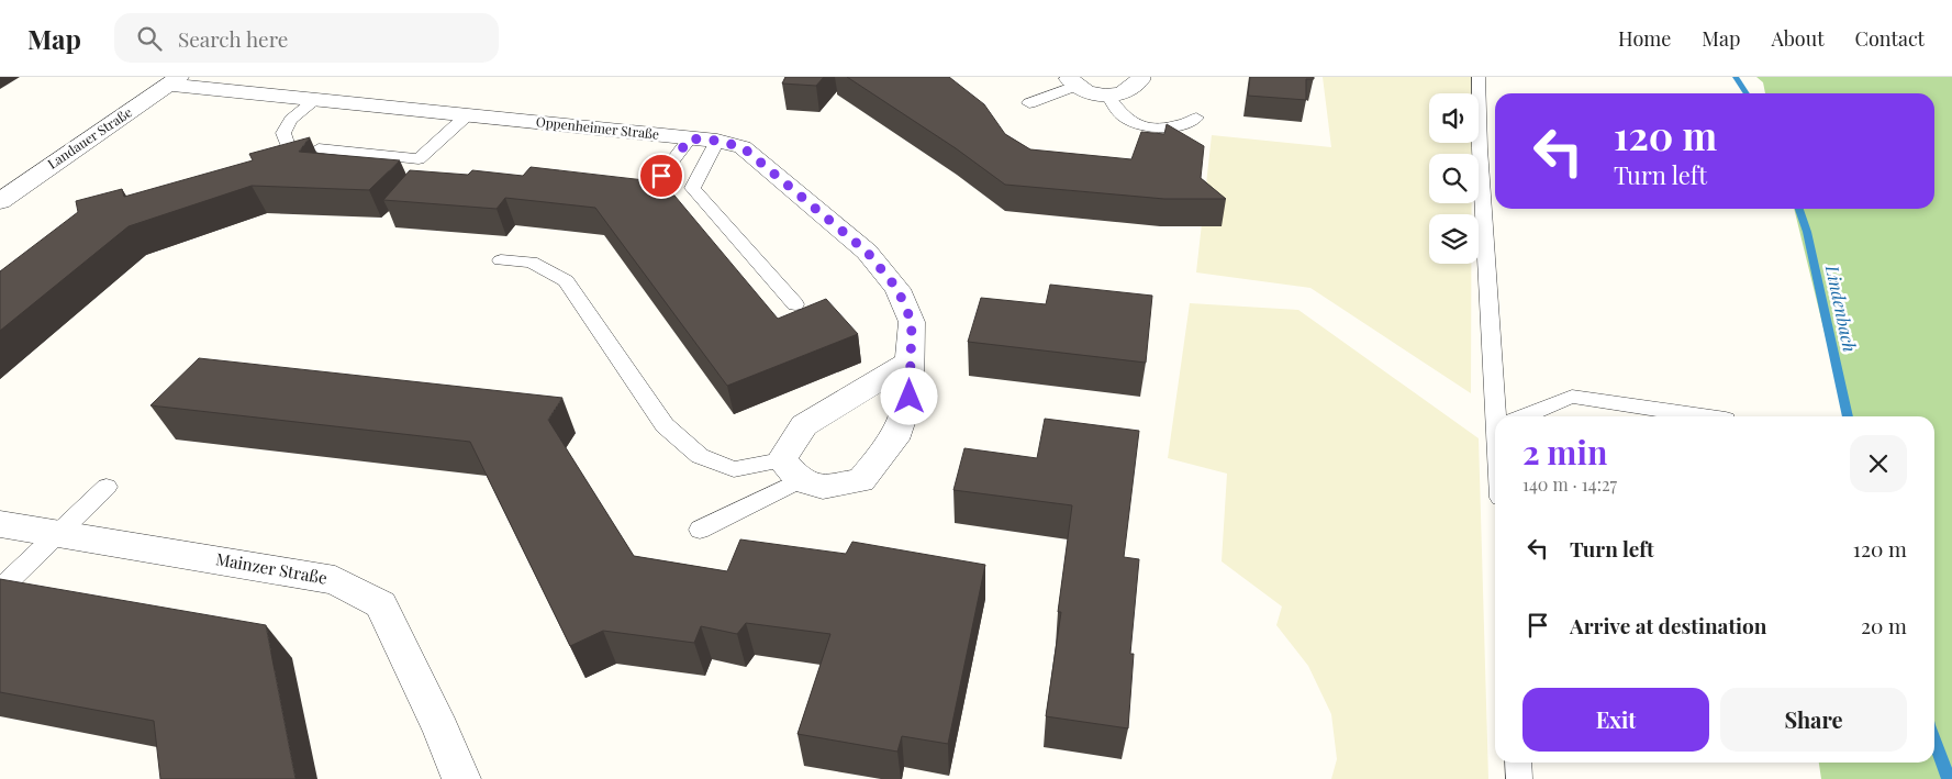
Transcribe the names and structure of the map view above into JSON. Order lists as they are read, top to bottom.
{
  "streets": {
    "street": ["Oppenheimer Straße", "Landauer Straße", "Mainzer Straße"]
  },
  "crossings": [
    ["Oppenheimer Straße", "Landauer Straße"]
  ],
  "water": ["Lindenbach"],
  "page": {
    "header": "Map",
    "search": "Search here",
    "nav": [
      "Home",
      "Map",
      "About",
      "Contact"
    ],
    "turn": ["120 m", "Turn left"],
    "heading": ["2 min", "140 m · 14:27"],
    "list": [
      {
        "name": "Turn left",
        "value": "120 m"
      },
      {
        "name": "Arrive at destination",
        "value": "20 m"
      }
    ],
    "buttons": ["Exit", "Share"]
  }
}
